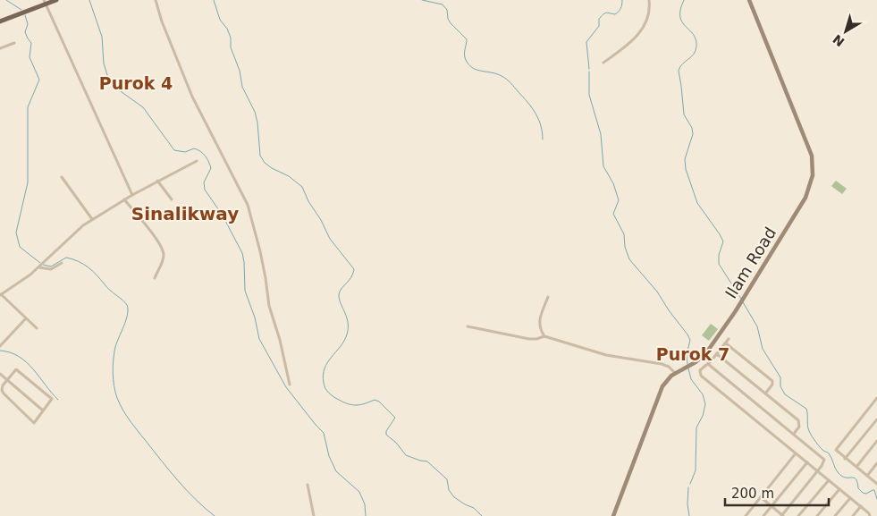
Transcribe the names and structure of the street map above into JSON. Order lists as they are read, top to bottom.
{
  "streets": {
    "street": ["Ilam Road"]
  },
  "districts": ["Purok 4", "Sinalikway", "Purok 7"],
  "scale_bar": "200 m",
  "north": "bottom left"
}
